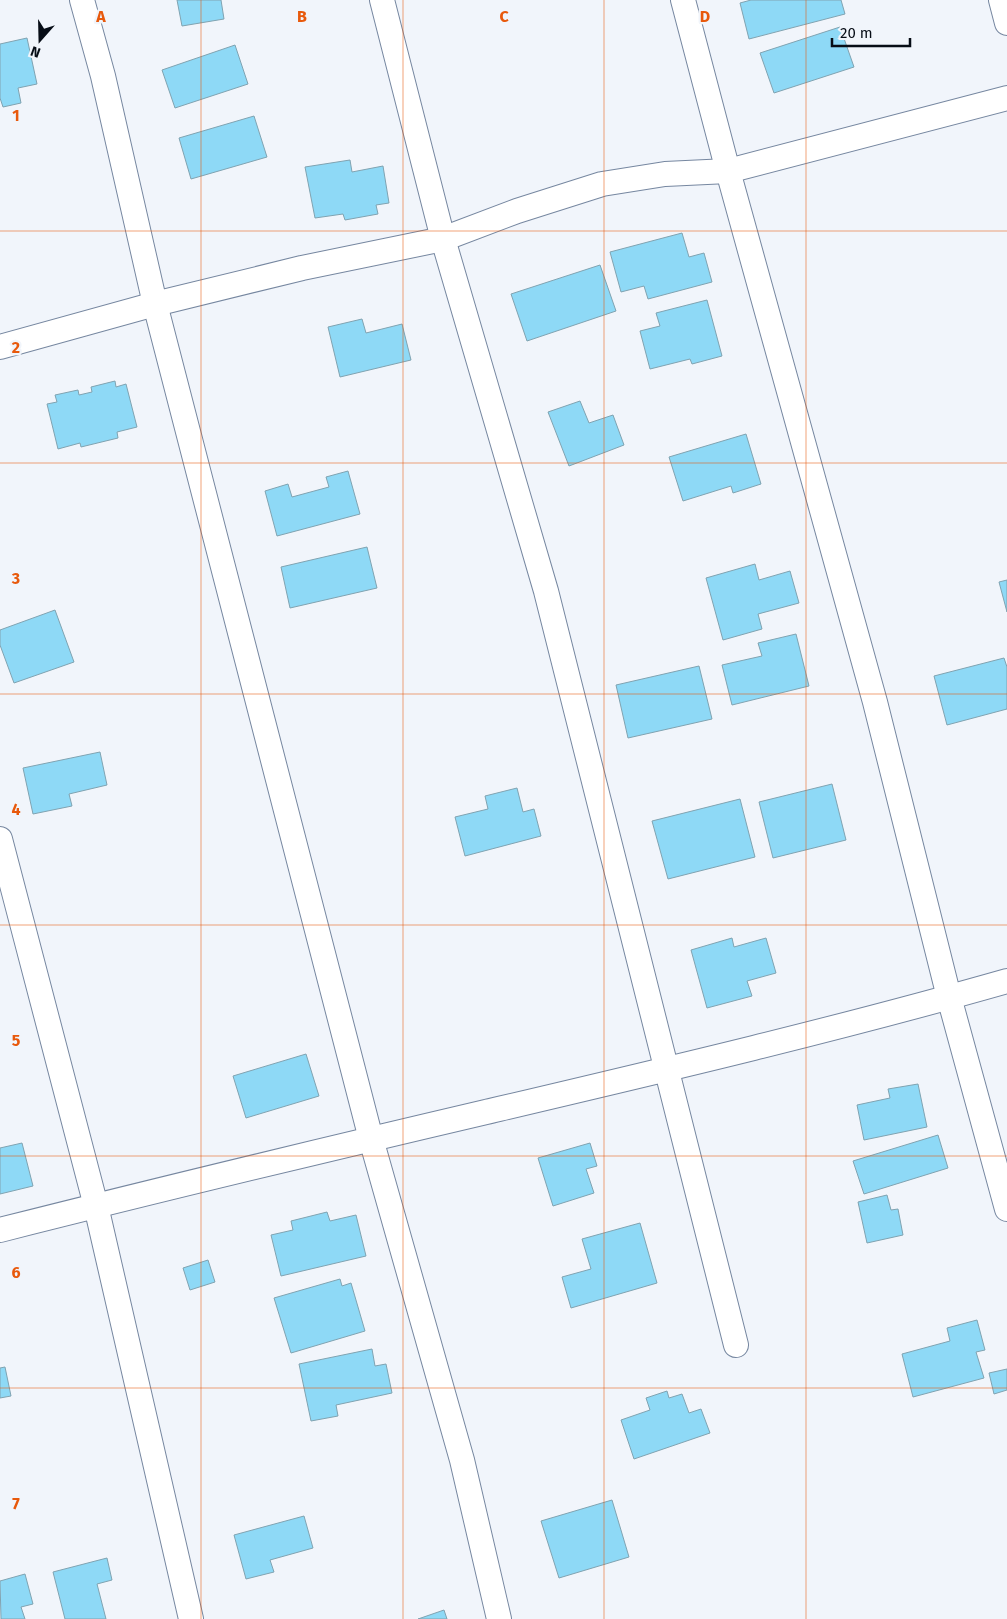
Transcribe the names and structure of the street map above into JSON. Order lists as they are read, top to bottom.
{
  "scale_bar": "20 m",
  "north": "bottom",
  "grid": {
    "columns": [
      "A",
      "B",
      "C",
      "D"
    ],
    "rows": [
      "1",
      "2",
      "3",
      "4",
      "5",
      "6",
      "7"
    ]
  }
}
